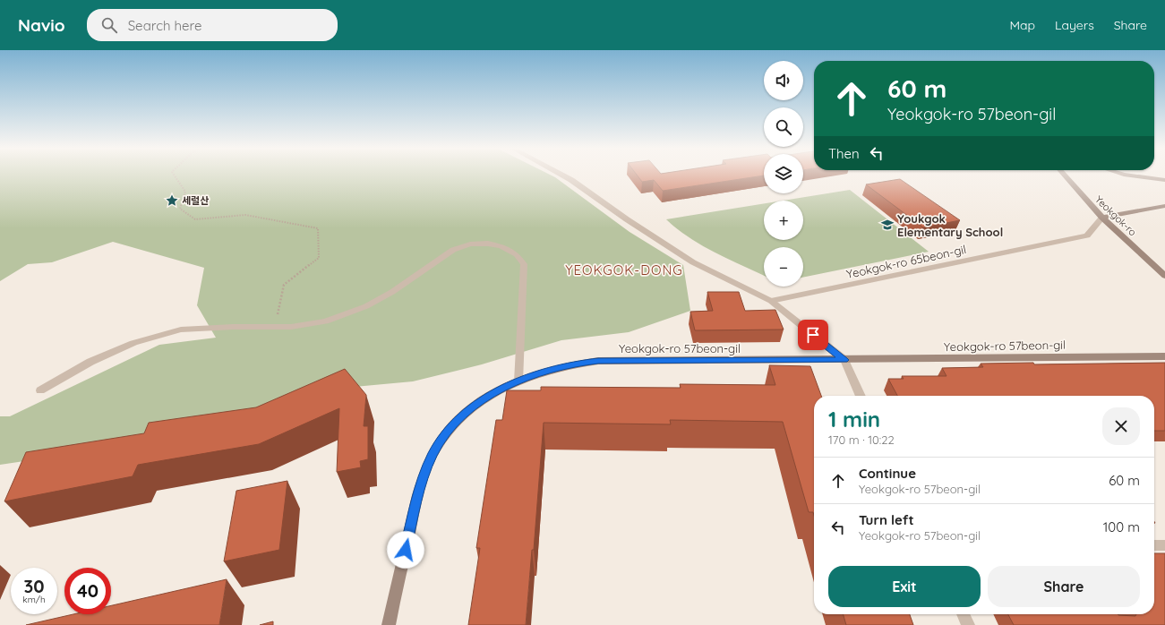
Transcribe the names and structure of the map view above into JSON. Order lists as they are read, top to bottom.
{
  "streets": {
    "street": ["Yeokgok-ro", "Yeokgok-ro 65beon-gil", "Yeokgok-ro 57beon-gil"]
  },
  "crossings": [
    ["Yeokgok-ro", "Yeokgok-ro 65beon-gil"]
  ],
  "districts": ["YEOKGOK-DONG"],
  "places": {
    "place": ["세럴산"],
    "school or university": ["Youkgok Elementary School"]
  },
  "page": {
    "header": "Navio",
    "search": "Search here",
    "nav": ["Map", "Layers", "Share"],
    "map_buttons": ["+", "−"],
    "turn": ["60 m", "Yeokgok-ro 57beon-gil"],
    "then": "Then",
    "heading": ["1 min", "170 m · 10:22"],
    "list": [
      {
        "name": "Continue",
        "note": "Yeokgok-ro 57beon-gil",
        "value": "60 m"
      },
      {
        "name": "Turn left",
        "note": "Yeokgok-ro 57beon-gil",
        "value": "100 m"
      }
    ],
    "buttons": ["Exit", "Share"],
    "speed": "30 km/h",
    "limit": "40"
  }
}
